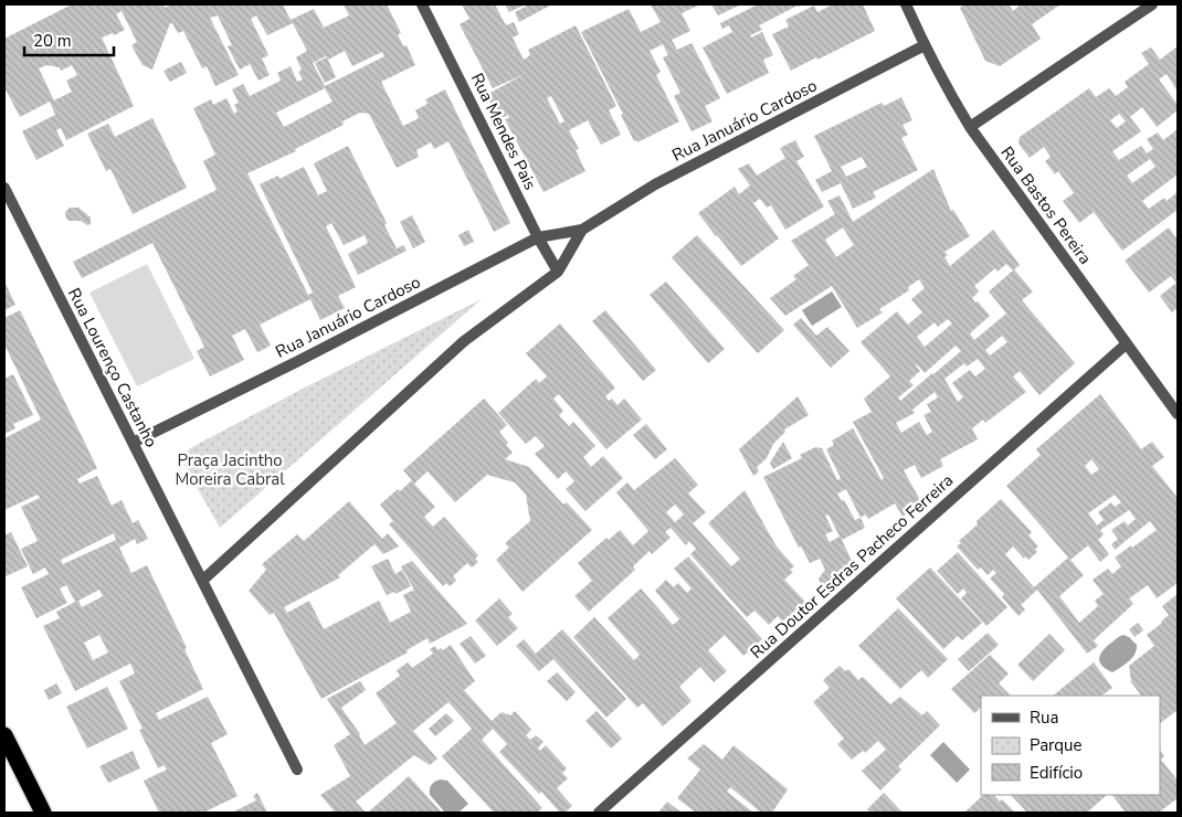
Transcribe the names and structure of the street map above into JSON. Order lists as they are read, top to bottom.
{
  "streets": {
    "street": [
      "Rua Januário Cardoso",
      "Rua Mendes Pais",
      "Rua Bastos Pereira",
      "Rua Lourenço Castanho",
      "Rua Doutor Esdras Pacheco Ferreira"
    ]
  },
  "crossings": [
    ["Rua Januário Cardoso", "Rua Mendes Pais"],
    ["Rua Januário Cardoso", "Rua Bastos Pereira"],
    ["Rua Januário Cardoso", "Rua Lourenço Castanho"],
    ["Rua Bastos Pereira", "Rua Doutor Esdras Pacheco Ferreira"]
  ],
  "parks": ["Praça Jacintho Moreira Cabral"],
  "legend": ["Rua", "Parque", "Edifício"],
  "scale_bar": "20 m"
}
